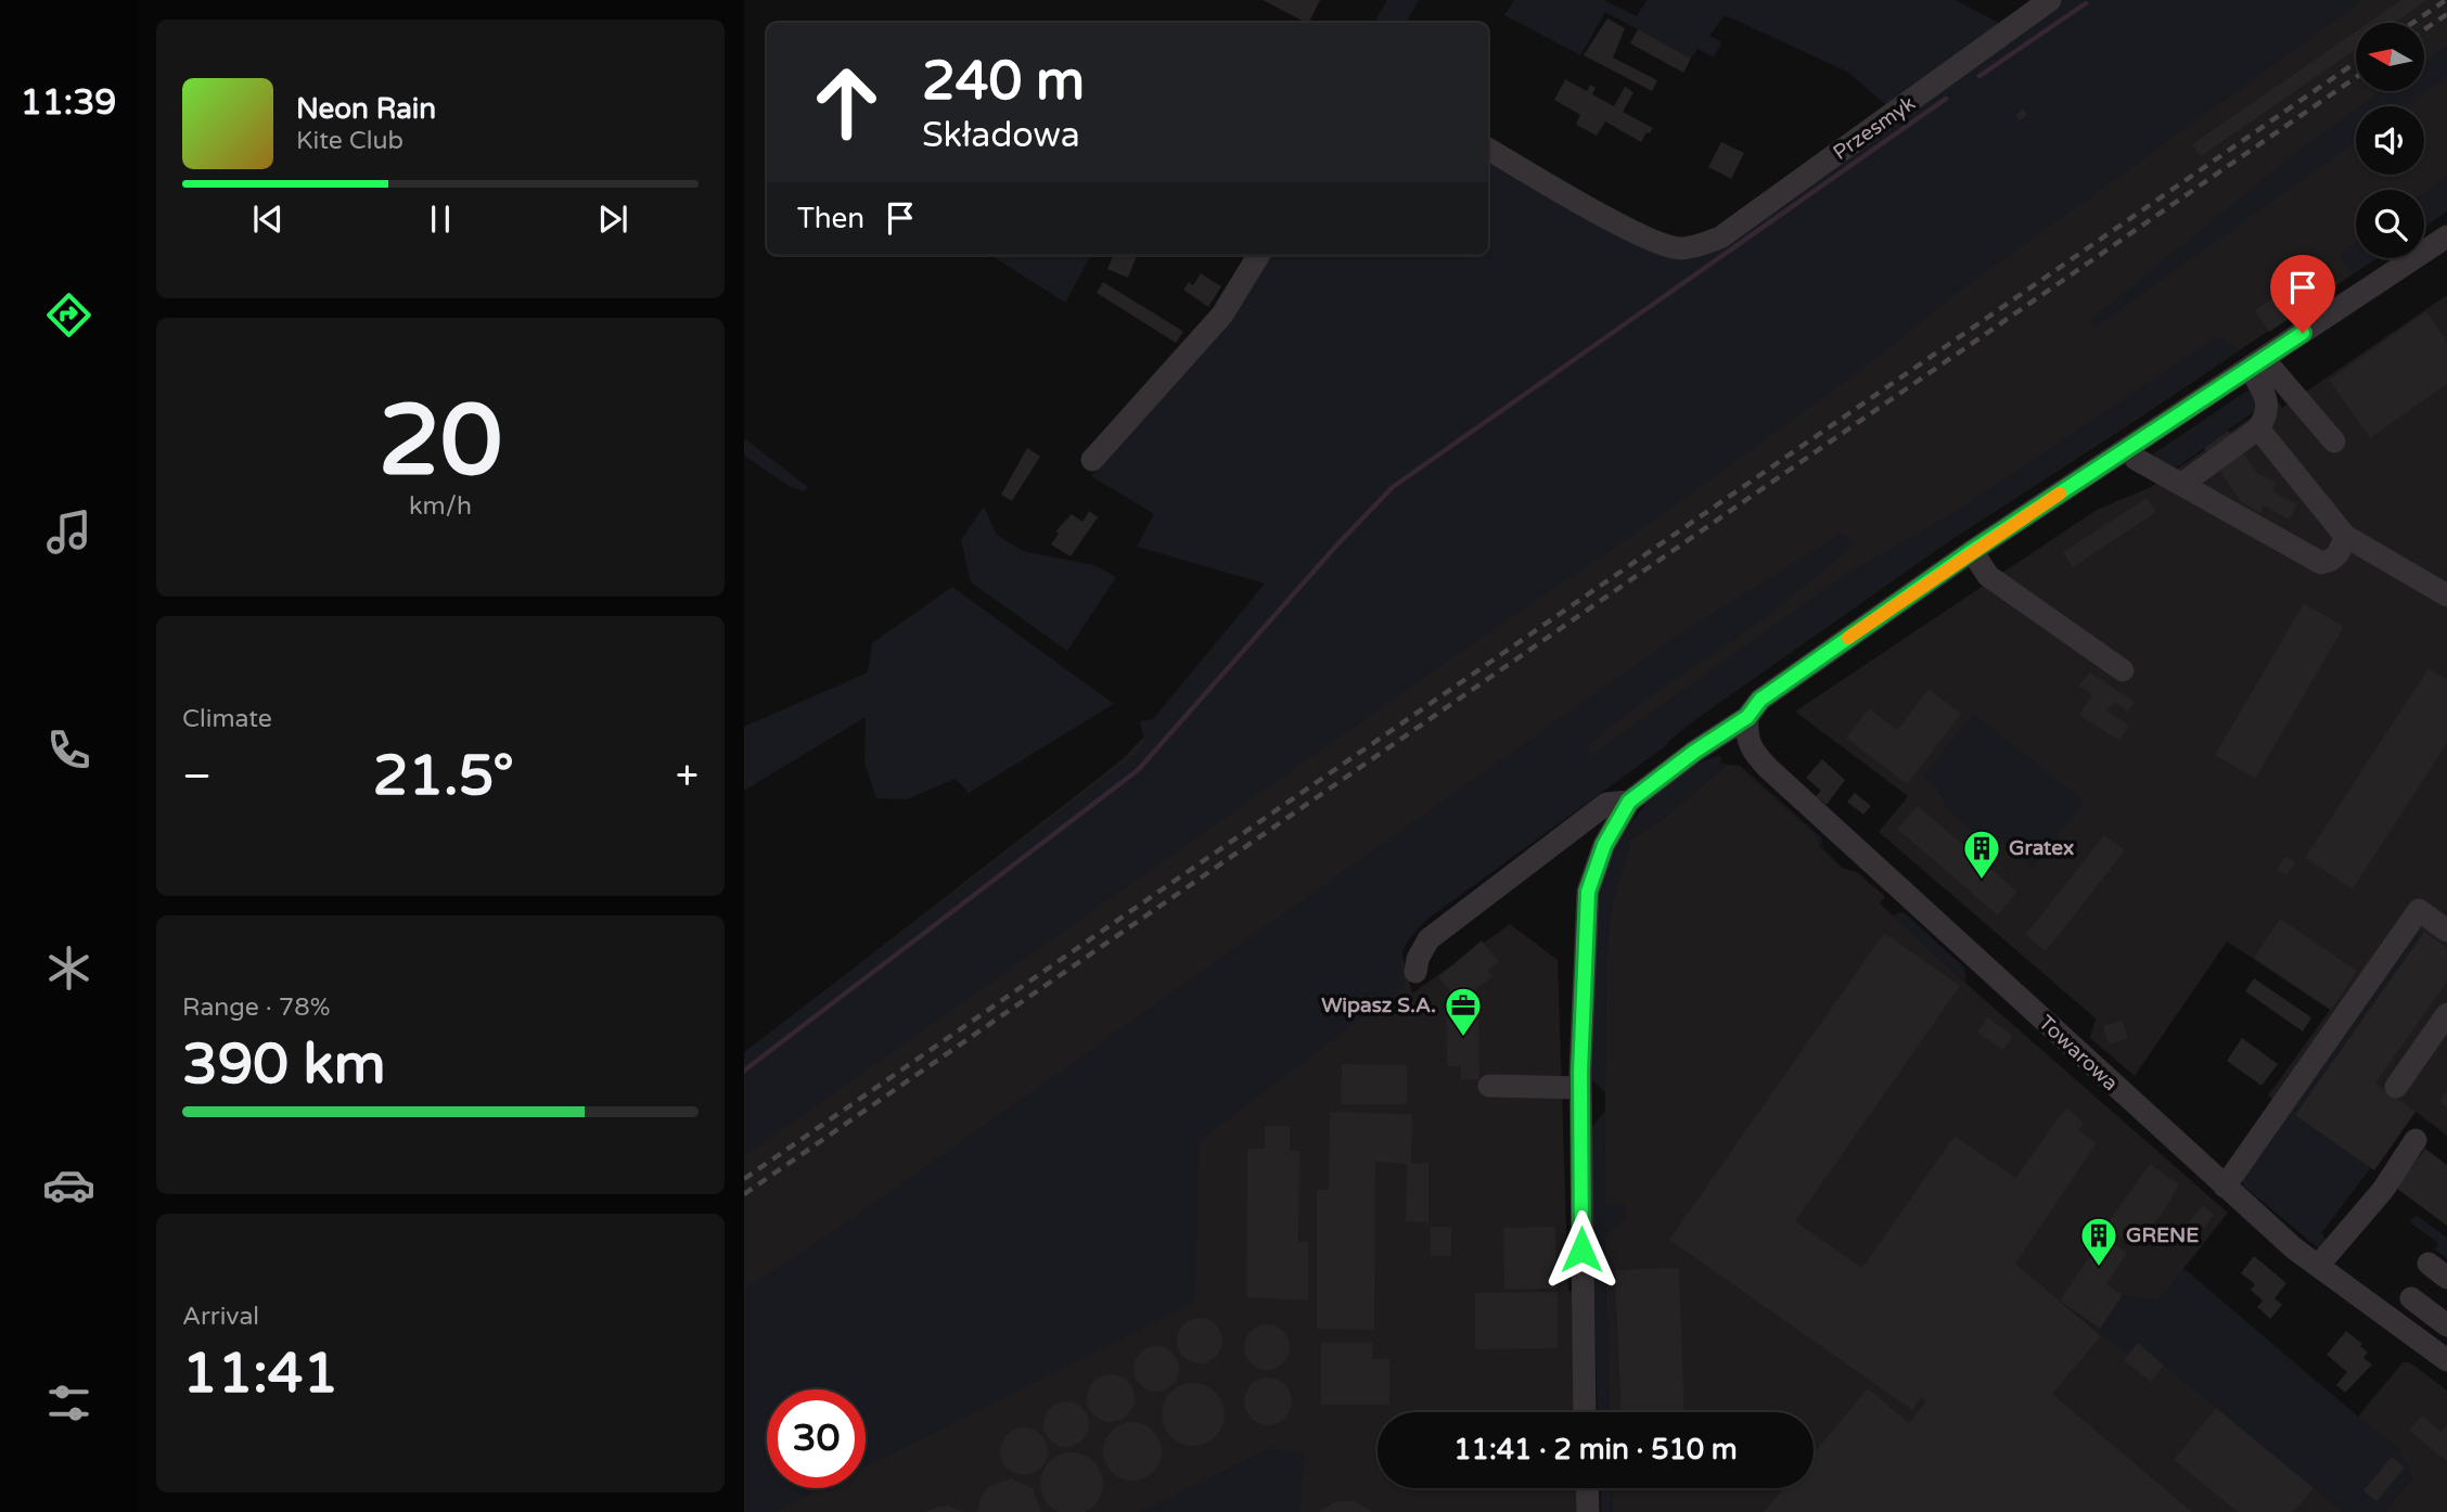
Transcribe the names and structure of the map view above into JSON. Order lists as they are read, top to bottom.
{
  "streets": {
    "street": ["Przesmyk", "Towarowa"]
  },
  "places": {
    "building": ["Gratex", "GRENE"],
    "office": ["Wipasz S.A."]
  },
  "north": "left",
  "page": {
    "tabs": "11:39",
    "turn": ["240 m", "Składowa"],
    "song": ["Neon Rain", "Kite Club"],
    "then": "Then",
    "tile": [
      ["20", "km/h"],
      "Climate",
      ["Range · 78%", "390 km"],
      ["Arrival", "11:41"]
    ],
    "heat": ["−", "21.5°", "+"],
    "limit": "30",
    "trip": "11:41 · 2 min · 510 m"
  }
}
